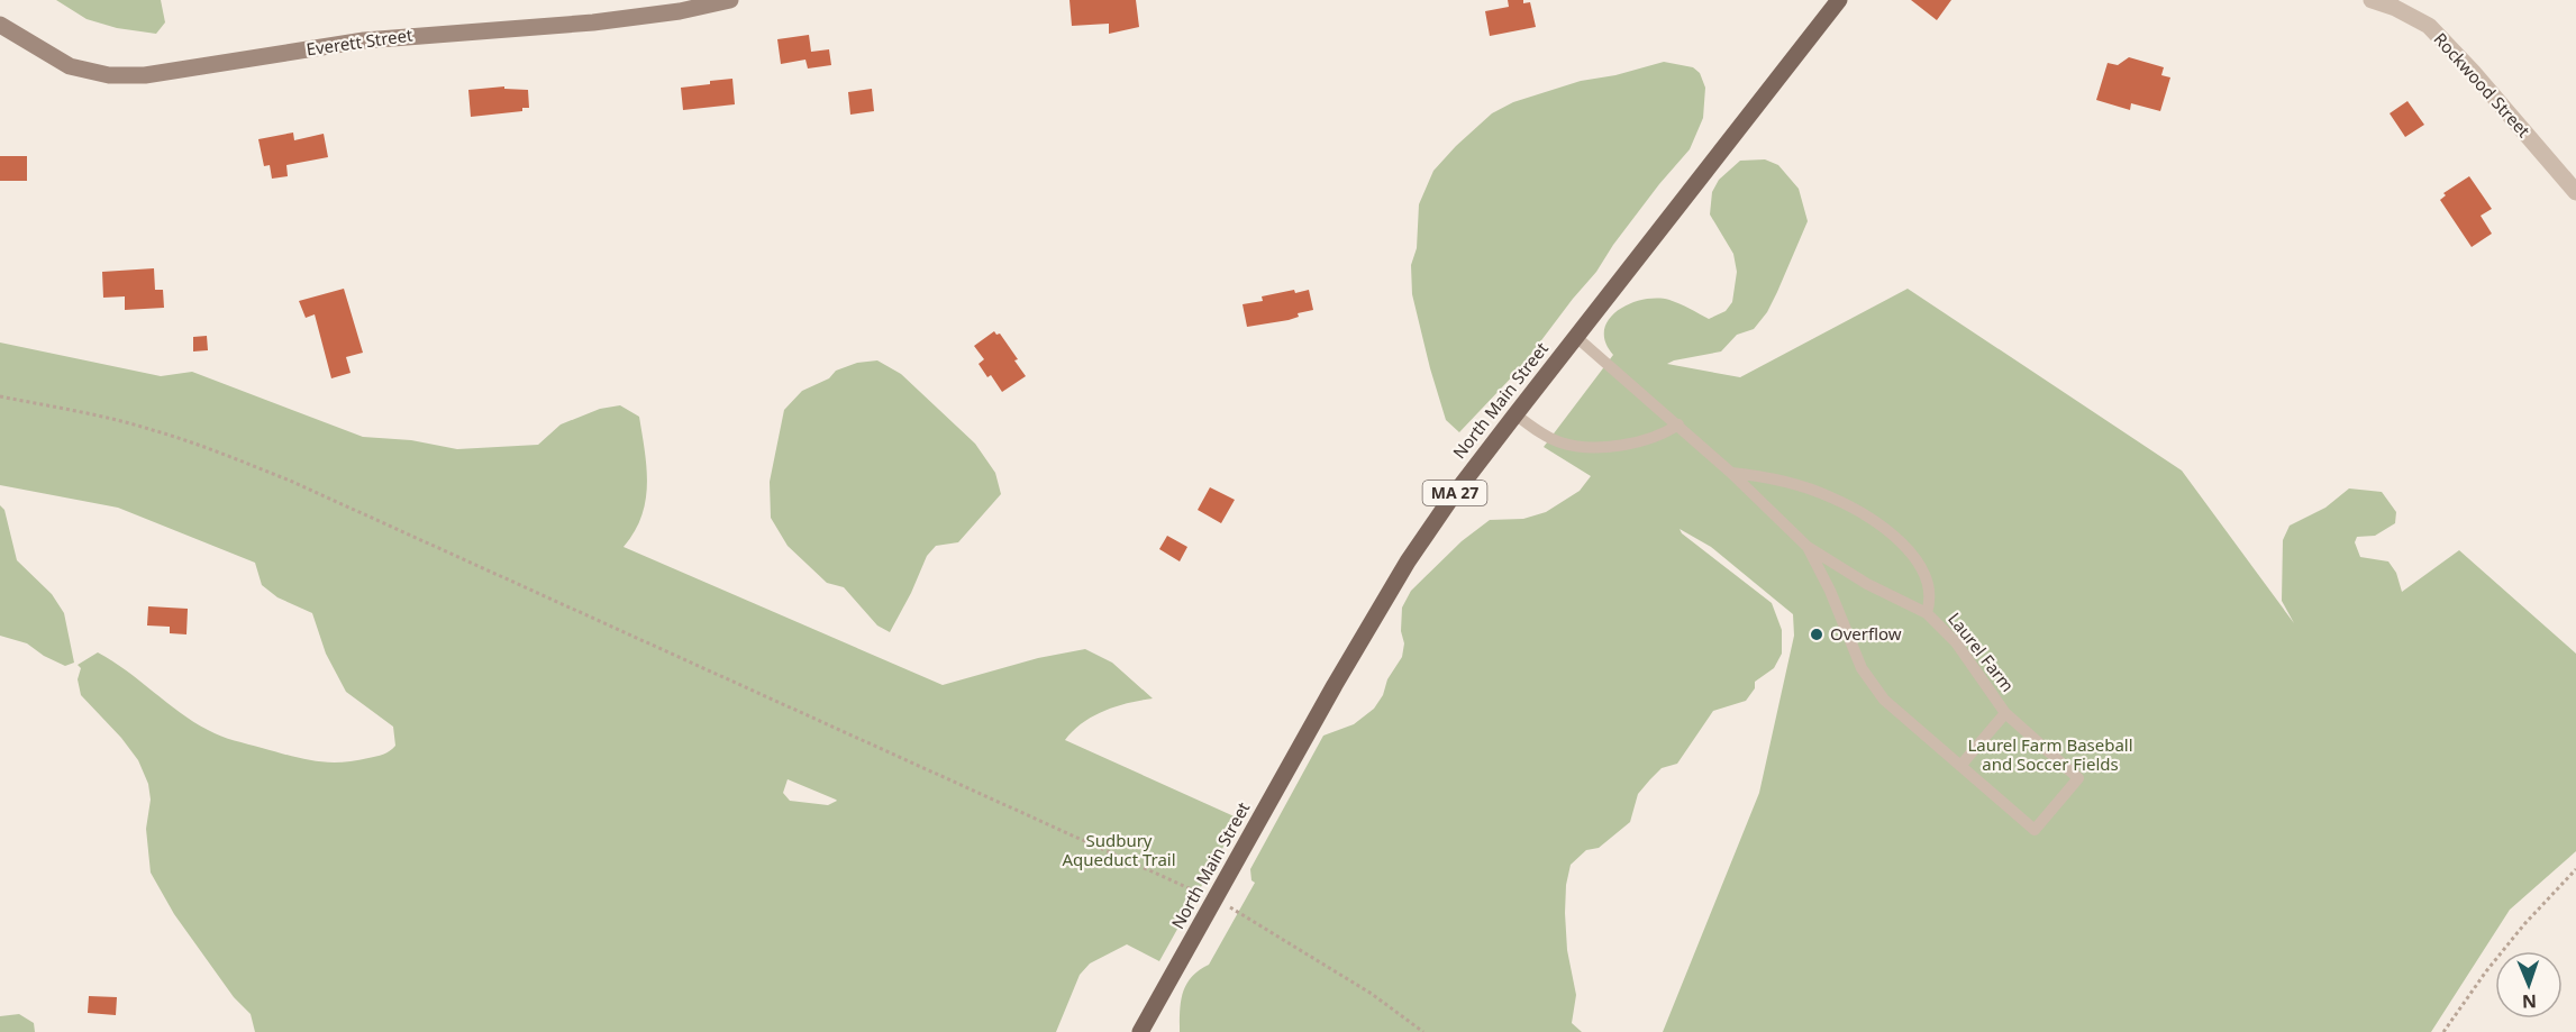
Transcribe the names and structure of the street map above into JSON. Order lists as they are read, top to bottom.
{
  "streets": {
    "main road": ["North Main Street", "MA 27"],
    "street": ["Everett Street", "Rockwood Street"],
    "lane": ["Laurel Farm"]
  },
  "crossings": [
    ["North Main Street", "Laurel Farm"]
  ],
  "parks": ["Laurel Farm Baseball and Soccer Fields", "Sudbury Aqueduct Trail"],
  "places": ["Overflow"],
  "north": "bottom"
}
